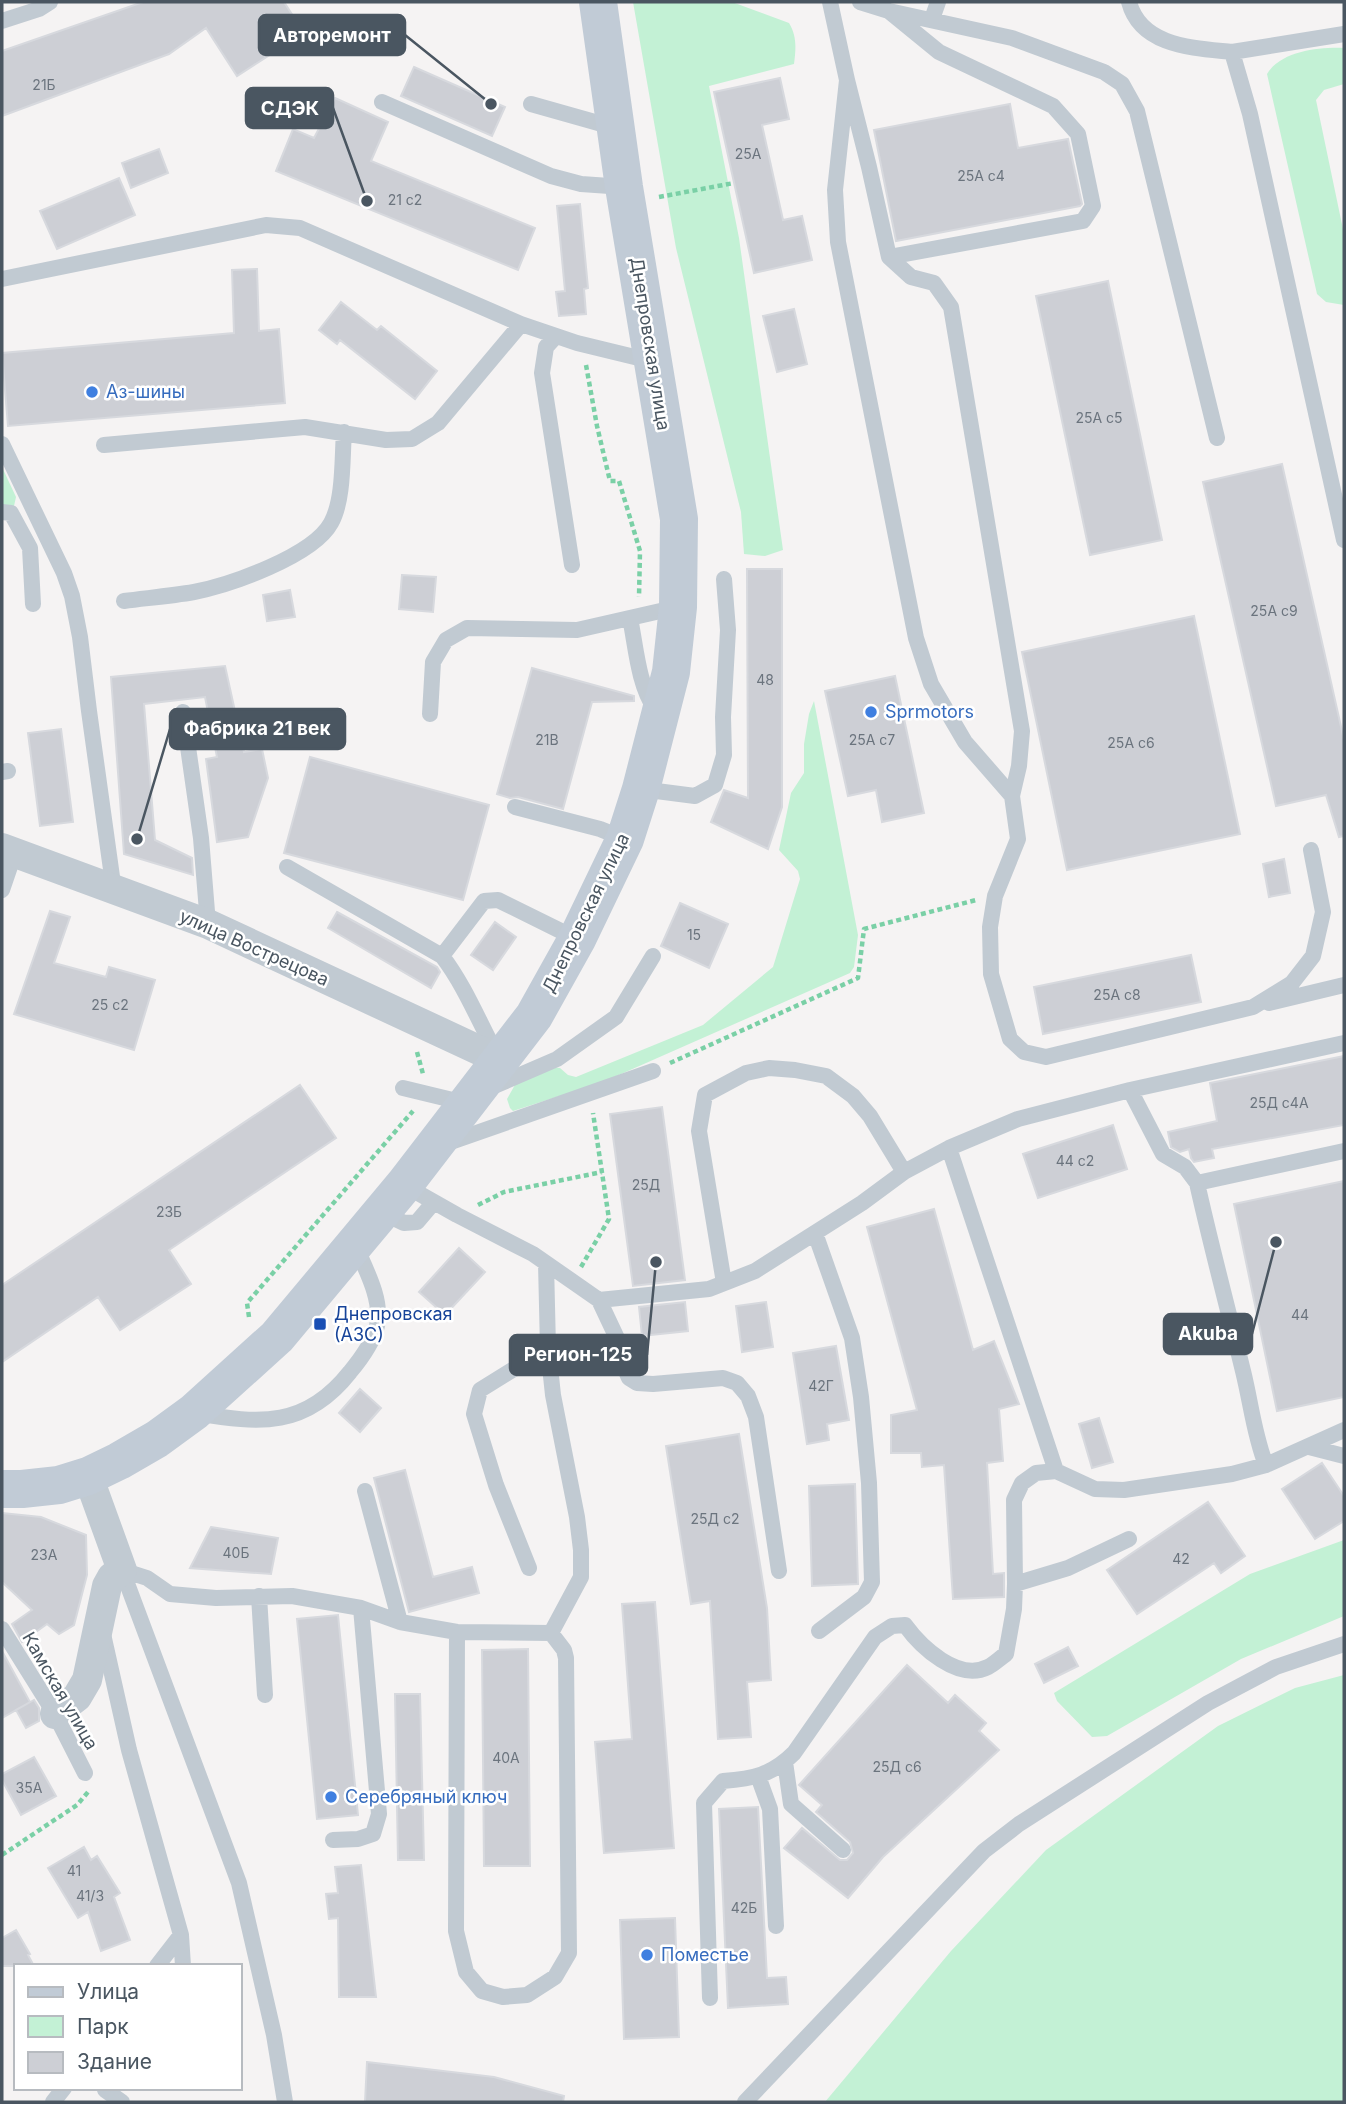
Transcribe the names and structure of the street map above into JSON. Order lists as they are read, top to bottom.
{
  "streets": {
    "main road": ["Днепровская улица"],
    "street": ["улица Вострецова"],
    "lane": ["Камская улица"]
  },
  "crossings": [
    ["Днепровская улица", "улица Вострецова"]
  ],
  "places": {
    "other": [
      "Авторемонт",
      "СДЭК",
      "Аз-шины",
      "Sprmotors",
      "Фабрика 21 век",
      "Akuba",
      "Регион-125",
      "Серебряный ключ",
      "Поместье"
    ],
    "transit": ["Днепровская (АЗС)"]
  },
  "house_numbers": [
    "21Б",
    "25А",
    "25А с4",
    "21 с2",
    "25А с5",
    "25А с9",
    "48",
    "21В",
    "25А с7",
    "25А с6",
    "15",
    "25А с8",
    "25 с2",
    "25Д с4А",
    "44 с2",
    "25Д",
    "23Б",
    "44",
    "42Г",
    "25Д с2",
    "40Б",
    "23А",
    "42",
    "40А",
    "25Д с6",
    "35А",
    "41",
    "41/3",
    "42Б"
  ],
  "legend": ["Улица", "Парк", "Здание"]
}
